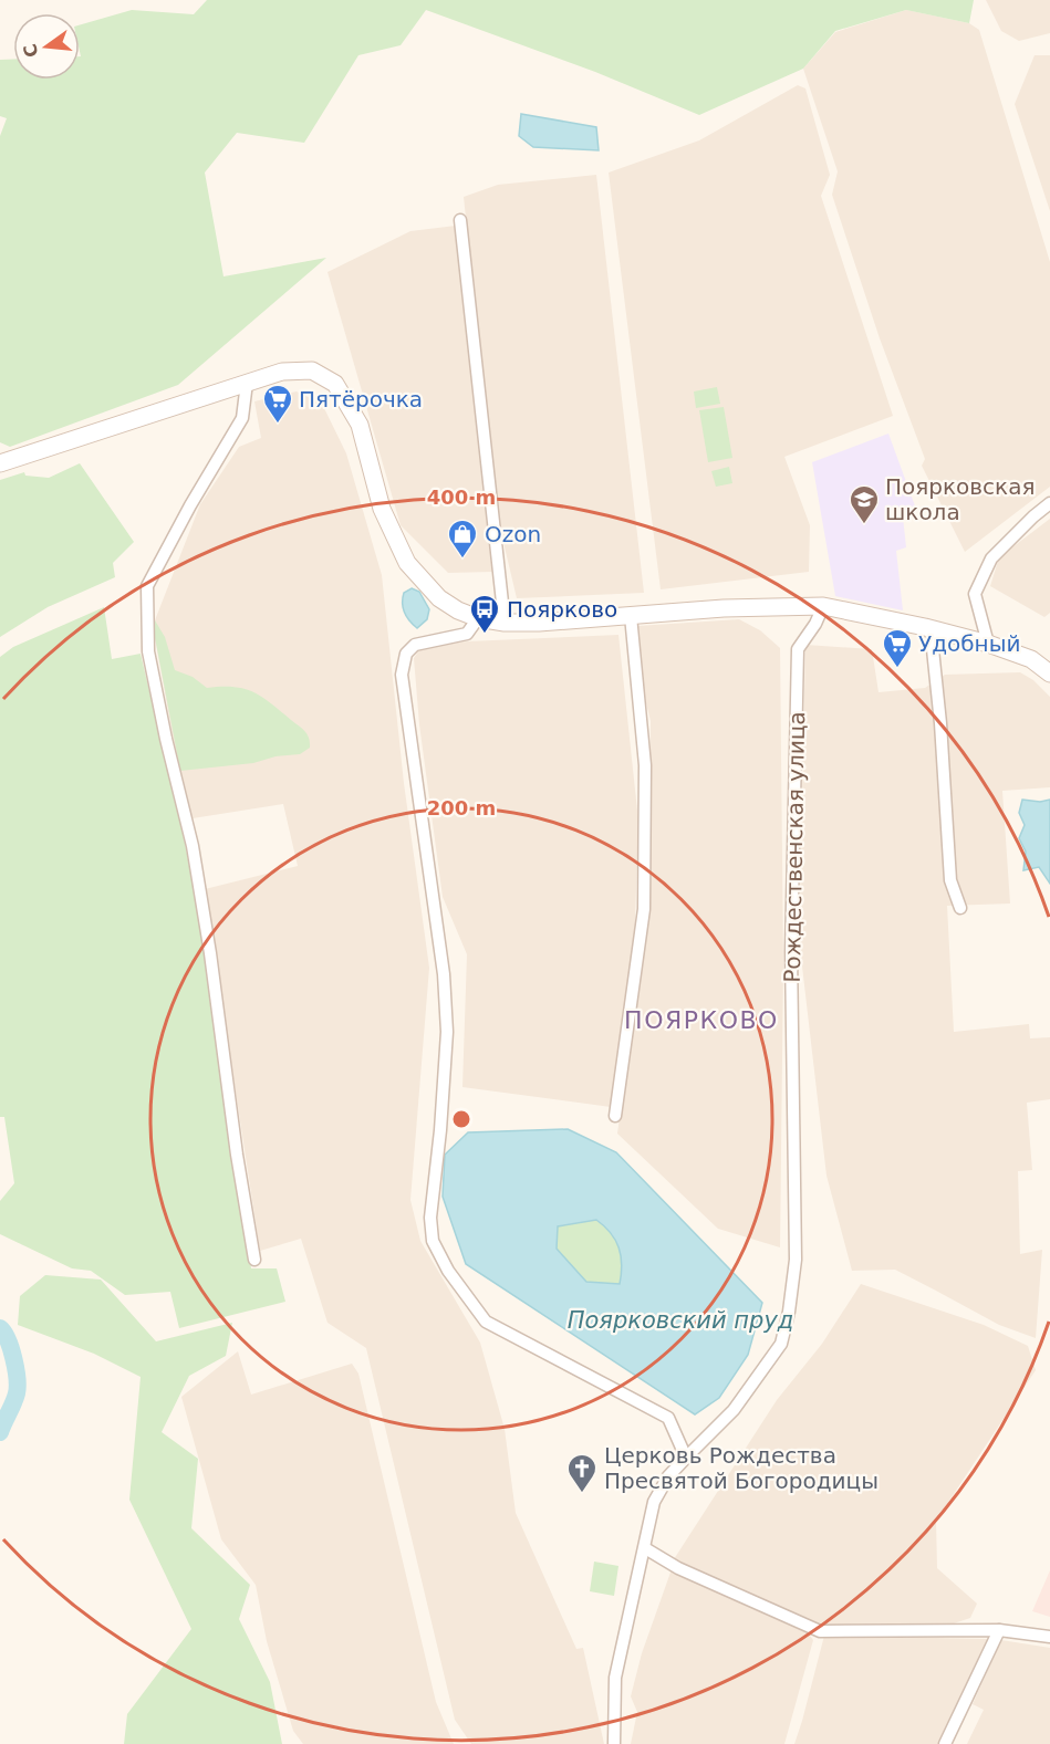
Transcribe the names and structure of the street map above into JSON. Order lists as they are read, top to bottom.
{
  "streets": {
    "street": ["Рождественская улица"]
  },
  "districts": ["ПОЯРКОВО"],
  "water": ["Поярковский пруд"],
  "places": {
    "supermarket": ["Пятёрочка", "Удобный"],
    "school or university": ["Поярковская школа"],
    "shop": ["Ozon"],
    "bus stop": ["Поярково"],
    "church": ["Церковь Рождества Пресвятой Богородицы"]
  },
  "north": "left",
  "rings": ["400 m", "200 m"]
}
